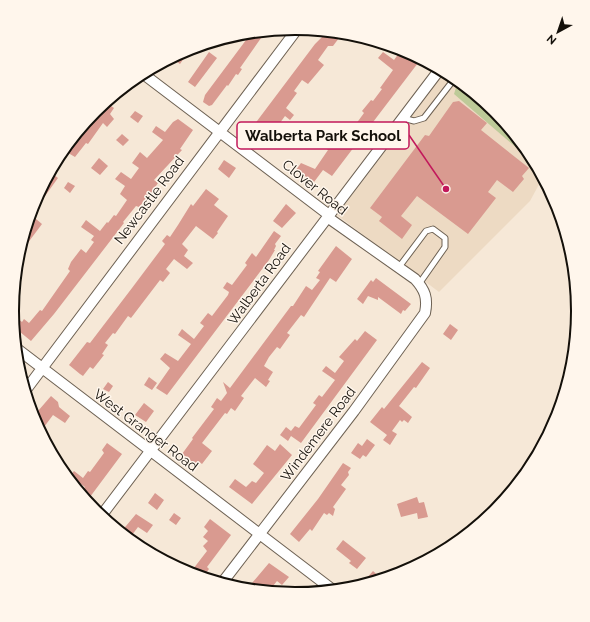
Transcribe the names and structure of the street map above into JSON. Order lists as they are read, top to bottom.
{
  "streets": {
    "street": [
      "Clover Road",
      "Newcastle Road",
      "Walberta Road",
      "West Granger Road",
      "Windemere Road"
    ]
  },
  "crossings": [
    ["Clover Road", "Newcastle Road"],
    ["Clover Road", "Walberta Road"],
    ["Clover Road", "Windemere Road"],
    ["Newcastle Road", "West Granger Road"],
    ["Walberta Road", "West Granger Road"],
    ["West Granger Road", "Windemere Road"]
  ],
  "places": ["Walberta Park School"],
  "north": "bottom left"
}
